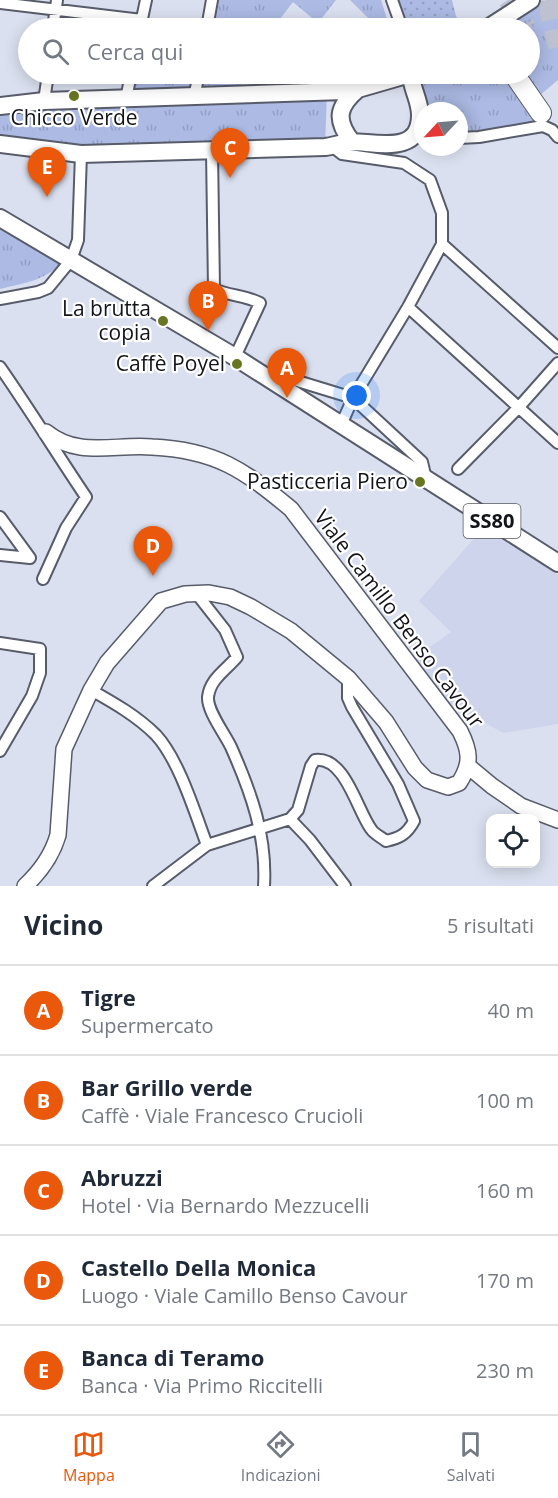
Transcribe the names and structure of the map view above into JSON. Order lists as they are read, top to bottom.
{
  "streets": {
    "main road": ["SS80"],
    "street": ["Viale Camillo Benso Cavour"]
  },
  "places": [
    "Chicco Verde",
    "La brutta copia",
    "Caffè Poyel",
    "Pasticceria Piero"
  ],
  "north": "bottom left",
  "page": {
    "search": "Cerca qui",
    "pins": [
      "C",
      "E",
      "B",
      "A",
      "D"
    ],
    "heading": ["Vicino", "5 risultati"],
    "list": [
      {
        "mark": "A",
        "name": "Tigre",
        "note": "Supermercato",
        "value": "40 m"
      },
      {
        "mark": "B",
        "name": "Bar Grillo verde",
        "note": "Caffè · Viale Francesco Crucioli",
        "value": "100 m"
      },
      {
        "mark": "C",
        "name": "Abruzzi",
        "note": "Hotel · Via Bernardo Mezzucelli",
        "value": "160 m"
      },
      {
        "mark": "D",
        "name": "Castello Della Monica",
        "note": "Luogo · Viale Camillo Benso Cavour",
        "value": "170 m"
      },
      {
        "mark": "E",
        "name": "Banca di Teramo",
        "note": "Banca · Via Primo Riccitelli",
        "value": "230 m"
      }
    ],
    "nav": ["Mappa", "Indicazioni", "Salvati"]
  }
}
